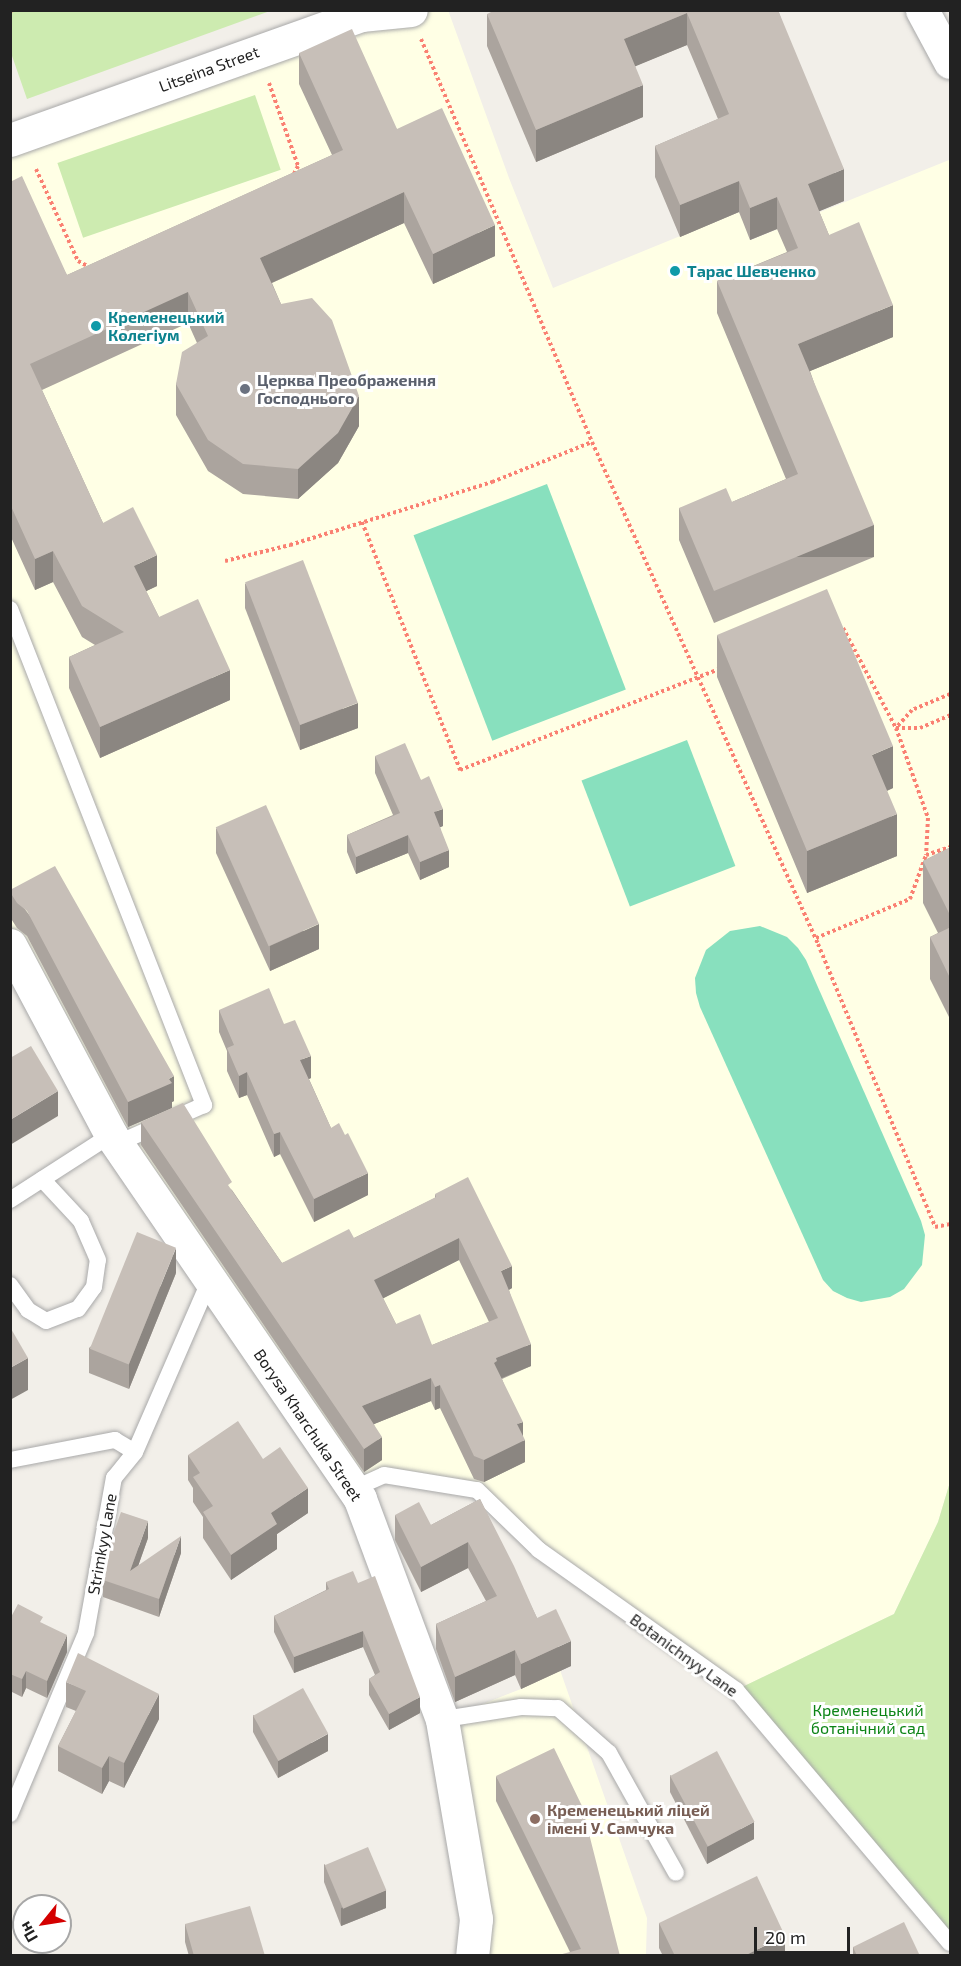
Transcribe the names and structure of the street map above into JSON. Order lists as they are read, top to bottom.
{
  "streets": {
    "street": ["Litseina Street", "Borysa Kharchuka Street"],
    "lane": ["Strimkyy Lane", "Botanichnyy Lane"]
  },
  "crossings": [
    ["Borysa Kharchuka Street", "Strimkyy Lane"],
    ["Borysa Kharchuka Street", "Botanichnyy Lane"]
  ],
  "parks": ["Кременецький ботанічний сад"],
  "places": [
    "Тарас Шевченко",
    "Кременецький Колегіум",
    "Церква Преображення Господнього",
    "Кременецький ліцей імені У. Самчука"
  ],
  "scale_bar": "20 m",
  "north": "bottom left"
}
